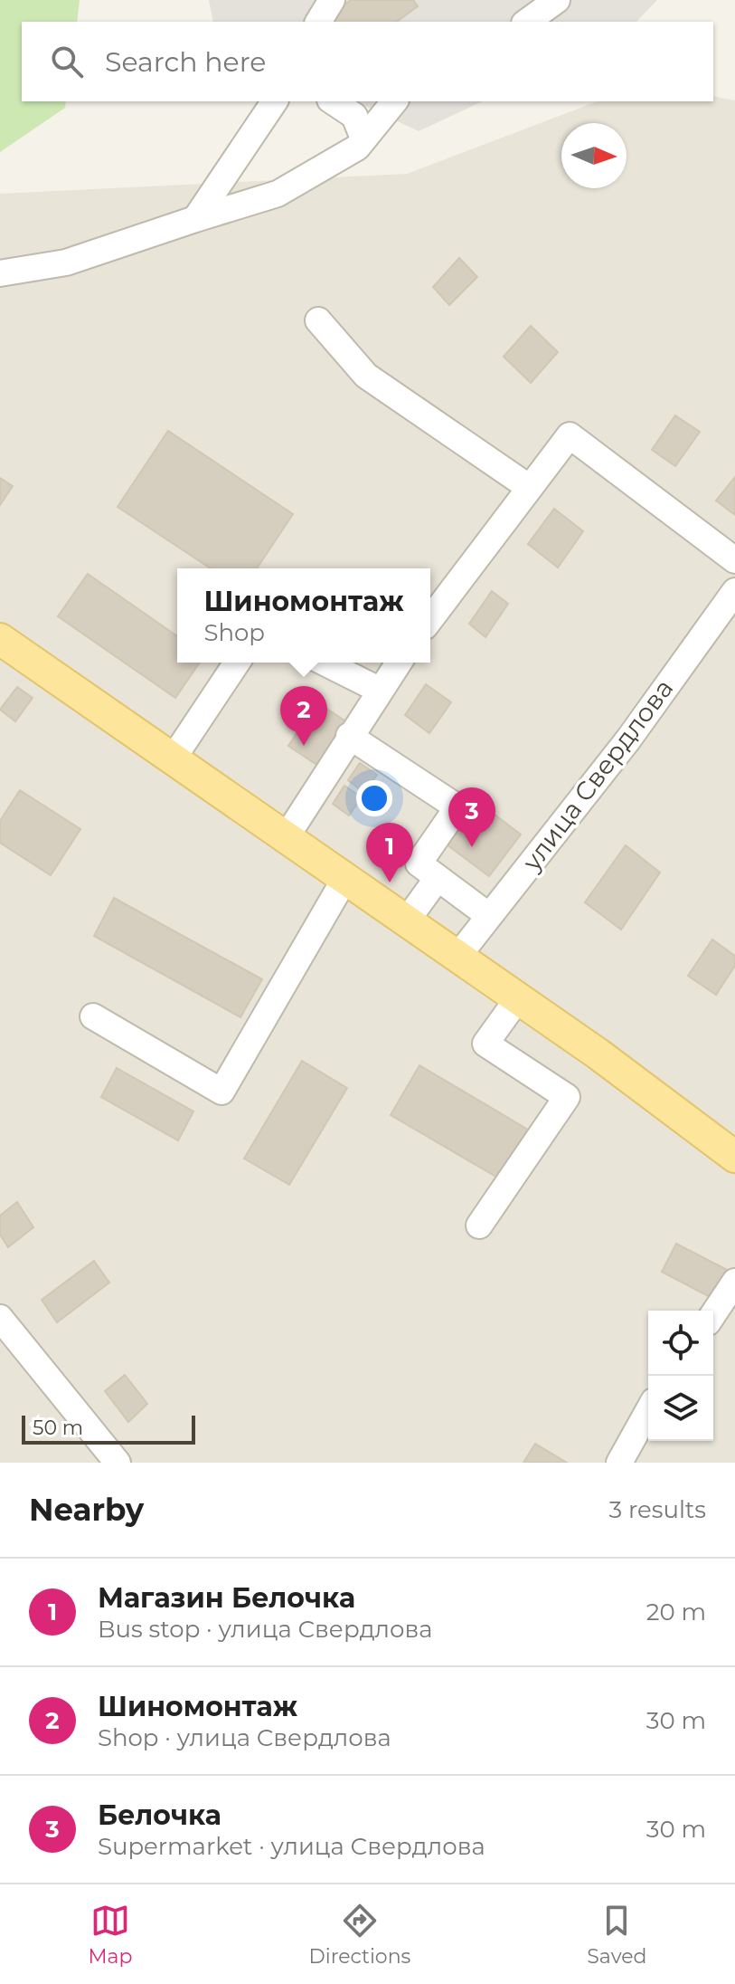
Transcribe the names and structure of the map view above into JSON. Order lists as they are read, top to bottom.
{
  "streets": {
    "street": ["улица Свердлова"]
  },
  "scale_bar": "50 m",
  "north": "right",
  "page": {
    "search": "Search here",
    "popup": ["Шиномонтаж", "Shop"],
    "pins": ["2", "3", "1"],
    "scale": "50 m",
    "heading": ["Nearby", "3 results"],
    "list": [
      {
        "mark": "1",
        "name": "Магазин Белочка",
        "note": "Bus stop · улица Свердлова",
        "value": "20 m"
      },
      {
        "mark": "2",
        "name": "Шиномонтаж",
        "note": "Shop · улица Свердлова",
        "value": "30 m"
      },
      {
        "mark": "3",
        "name": "Белочка",
        "note": "Supermarket · улица Свердлова",
        "value": "30 m"
      }
    ],
    "nav": ["Map", "Directions", "Saved"]
  }
}
